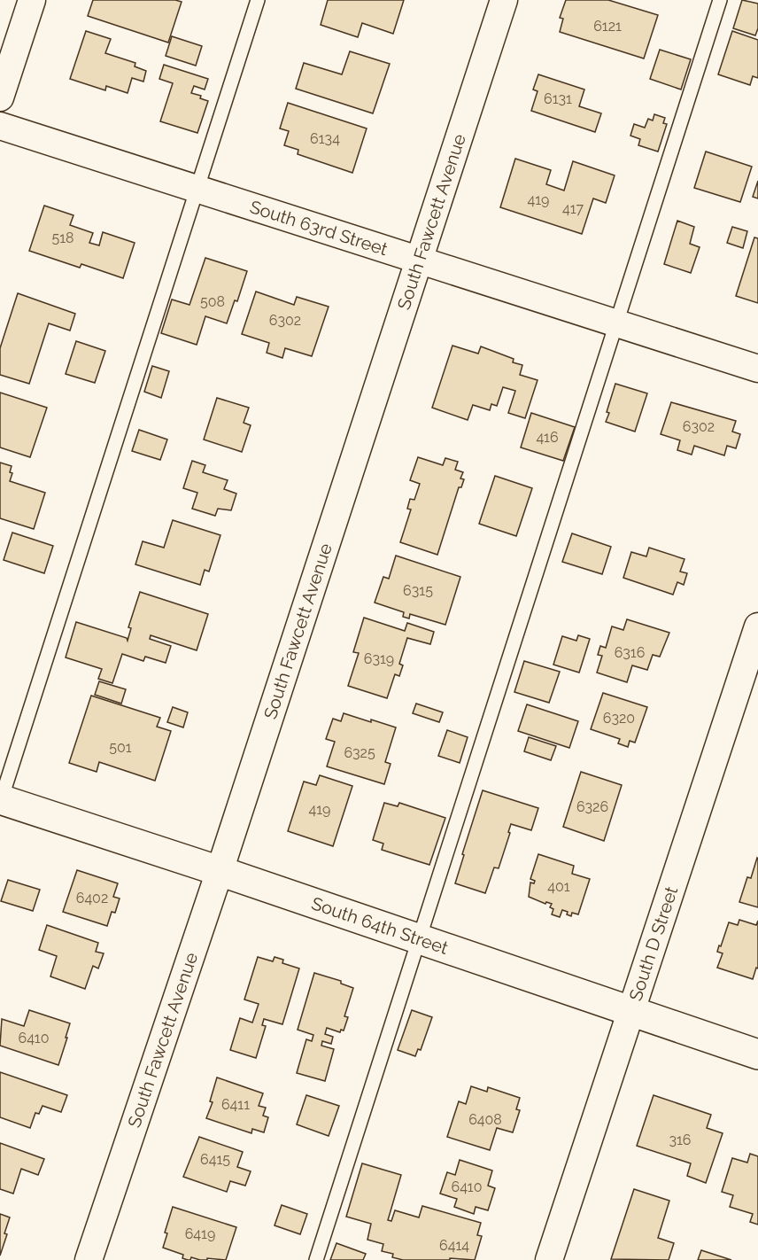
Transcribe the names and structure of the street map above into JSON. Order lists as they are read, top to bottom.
{
  "streets": {
    "street": [
      "South Fawcett Avenue",
      "South 63rd Street",
      "South 64th Street",
      "South D Street"
    ]
  },
  "crossings": [
    ["South Fawcett Avenue", "South 63rd Street"],
    ["South Fawcett Avenue", "South 64th Street"],
    ["South 64th Street", "South D Street"]
  ],
  "house_numbers": [
    "6121",
    "6131",
    "6134",
    "419",
    "417",
    "518",
    "508",
    "6302",
    "6302",
    "416",
    "6315",
    "6316",
    "6319",
    "6320",
    "501",
    "6325",
    "6326",
    "419",
    "401",
    "6402",
    "6410",
    "6411",
    "6408",
    "316",
    "6415",
    "6410",
    "6419",
    "6414"
  ]
}
